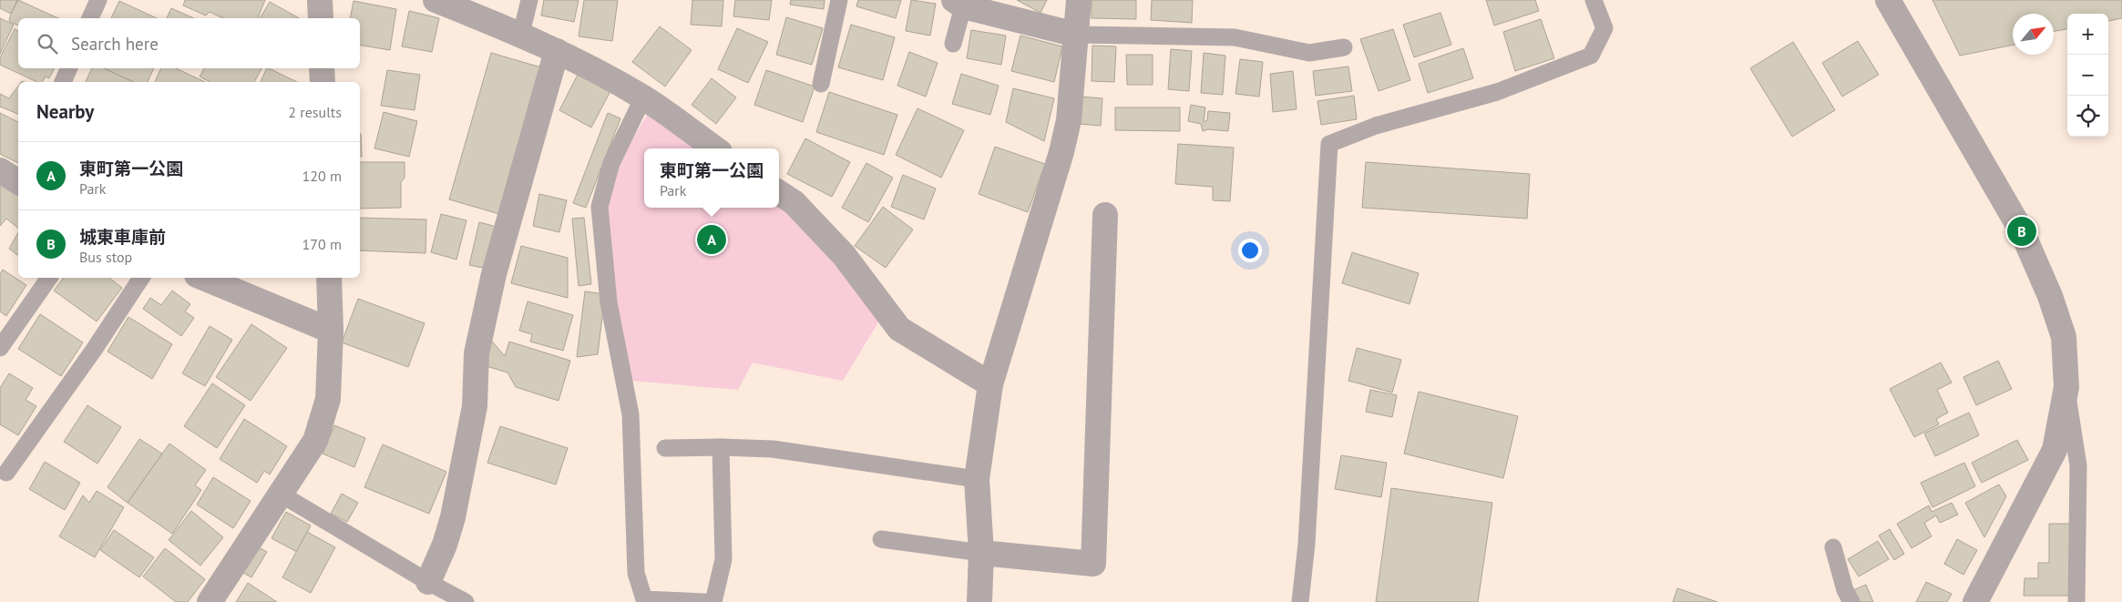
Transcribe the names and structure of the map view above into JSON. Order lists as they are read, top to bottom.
{
  "north": "top right",
  "page": {
    "map_buttons": ["+", "−"],
    "search": "Search here",
    "heading": ["Nearby", "2 results"],
    "list": [
      {
        "mark": "A",
        "name": "東町第一公園",
        "note": "Park",
        "value": "120 m"
      },
      {
        "mark": "B",
        "name": "城東車庫前",
        "note": "Bus stop",
        "value": "170 m"
      }
    ],
    "popup": ["東町第一公園", "Park"],
    "pins": ["B", "A"]
  }
}
